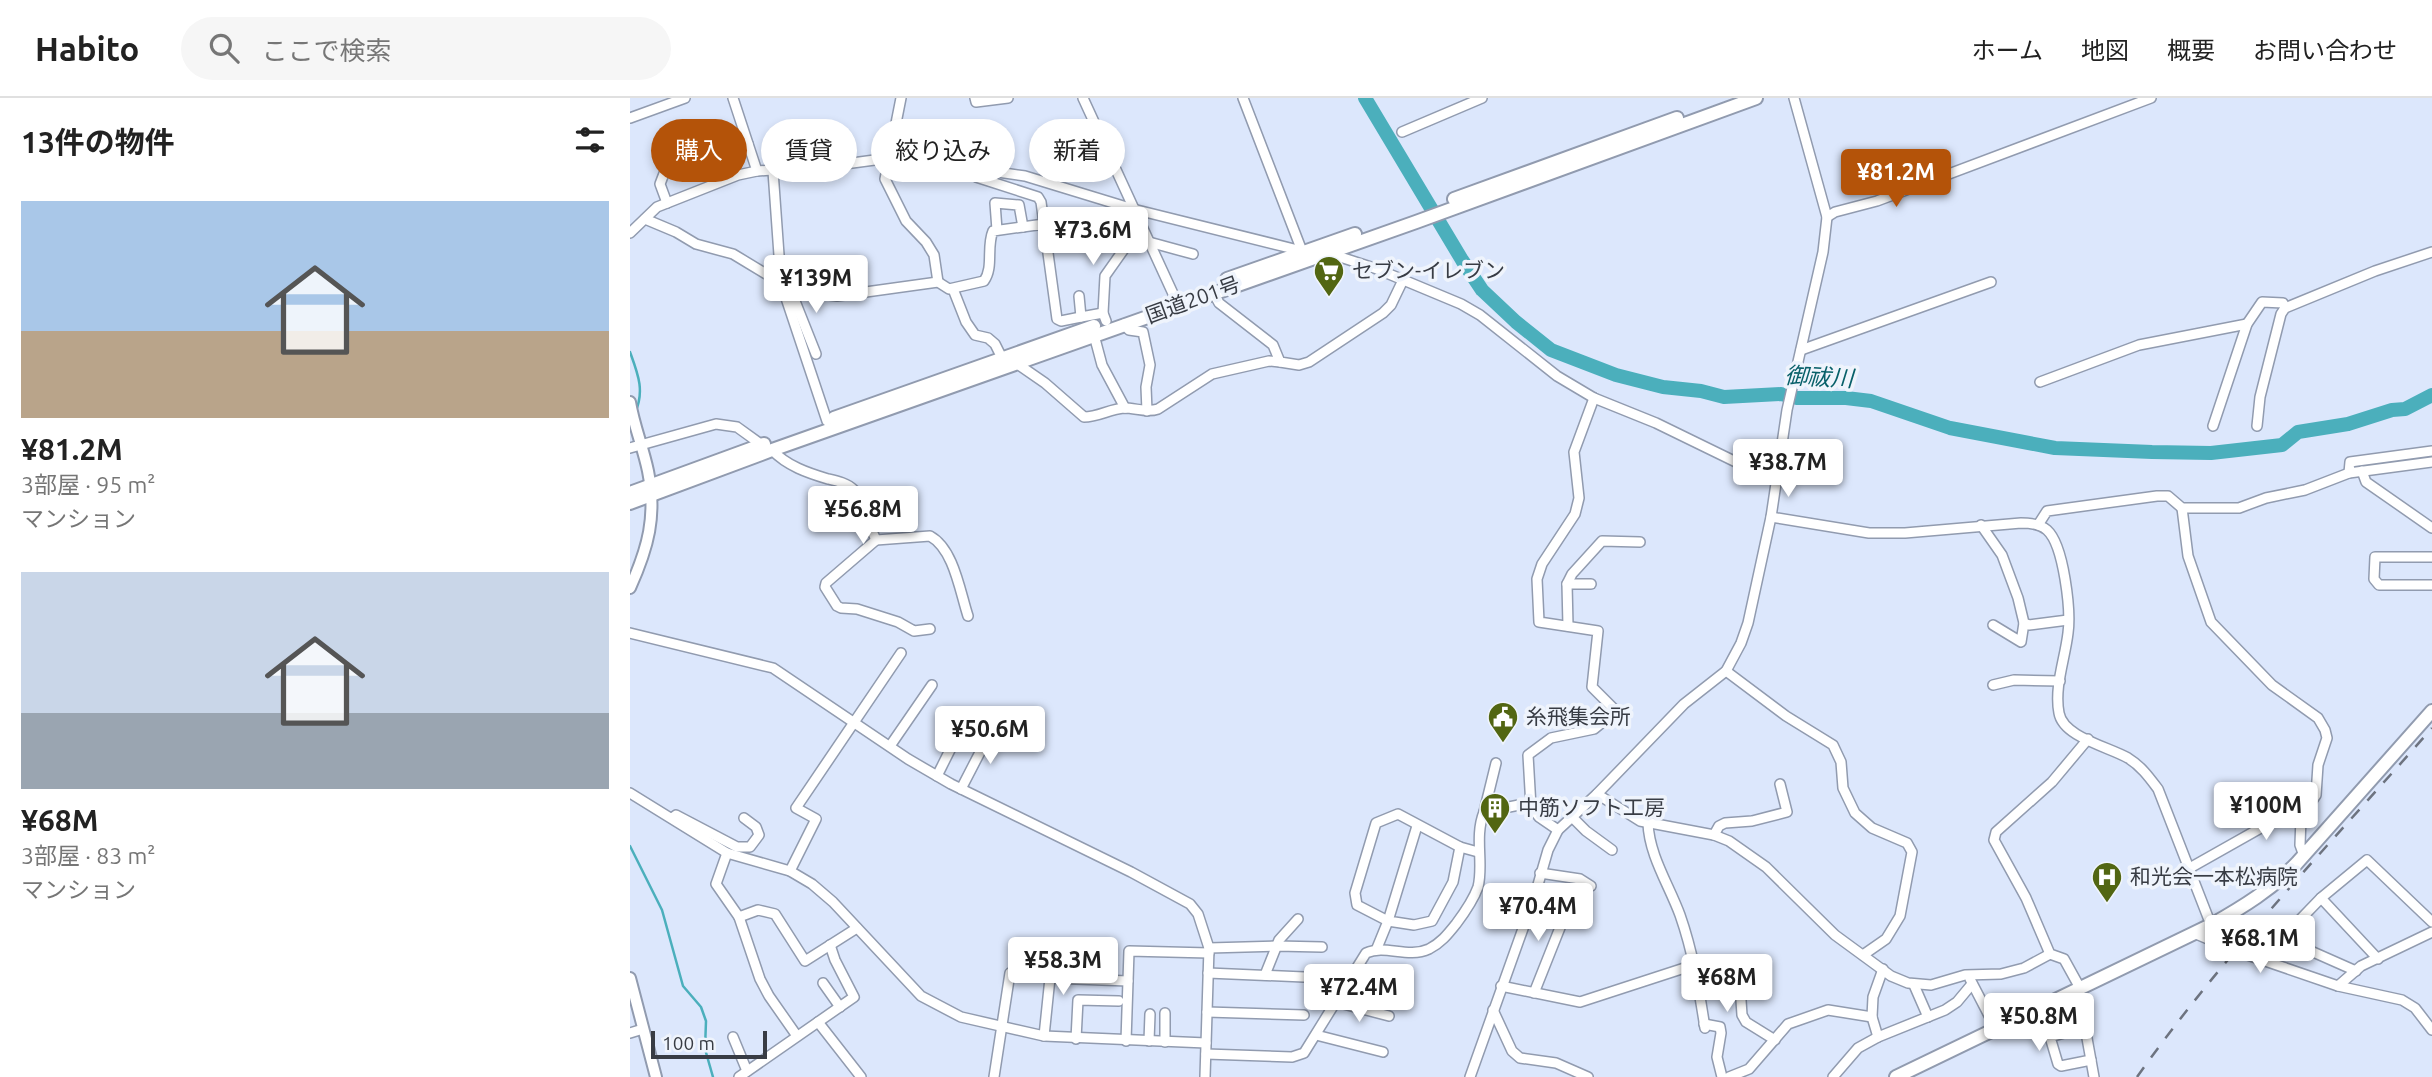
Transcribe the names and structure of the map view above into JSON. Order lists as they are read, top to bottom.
{
  "streets": {
    "highway": ["国道201号"]
  },
  "water": ["御祓川"],
  "places": {
    "supermarket": ["セブン-イレブン"],
    "public building": ["糸飛集会所"],
    "building": ["中筋ソフト工房"],
    "hospital": ["和光会一本松病院"]
  },
  "scale_bar": "100 m",
  "page": {
    "header": "Habito",
    "search": "ここで検索",
    "nav": [
      "ホーム",
      "地図",
      "概要",
      "お問い合わせ"
    ],
    "heading": "13件の物件",
    "chip": [
      "購入",
      "賃貸",
      "絞り込み",
      "新着"
    ],
    "price": [
      "¥81.2M",
      "¥73.6M",
      "¥139M",
      "¥38.7M",
      "¥56.8M",
      "¥50.6M",
      "¥100M",
      "¥70.4M",
      "¥68.1M",
      "¥58.3M",
      "¥68M",
      "¥72.4M",
      "¥50.8M"
    ],
    "list": [
      {
        "name": "¥81.2M",
        "note": "3部屋 · 95 m² · マンション"
      },
      {
        "name": "¥68M",
        "note": "3部屋 · 83 m² · マンション"
      }
    ],
    "scale": "100 m"
  }
}
